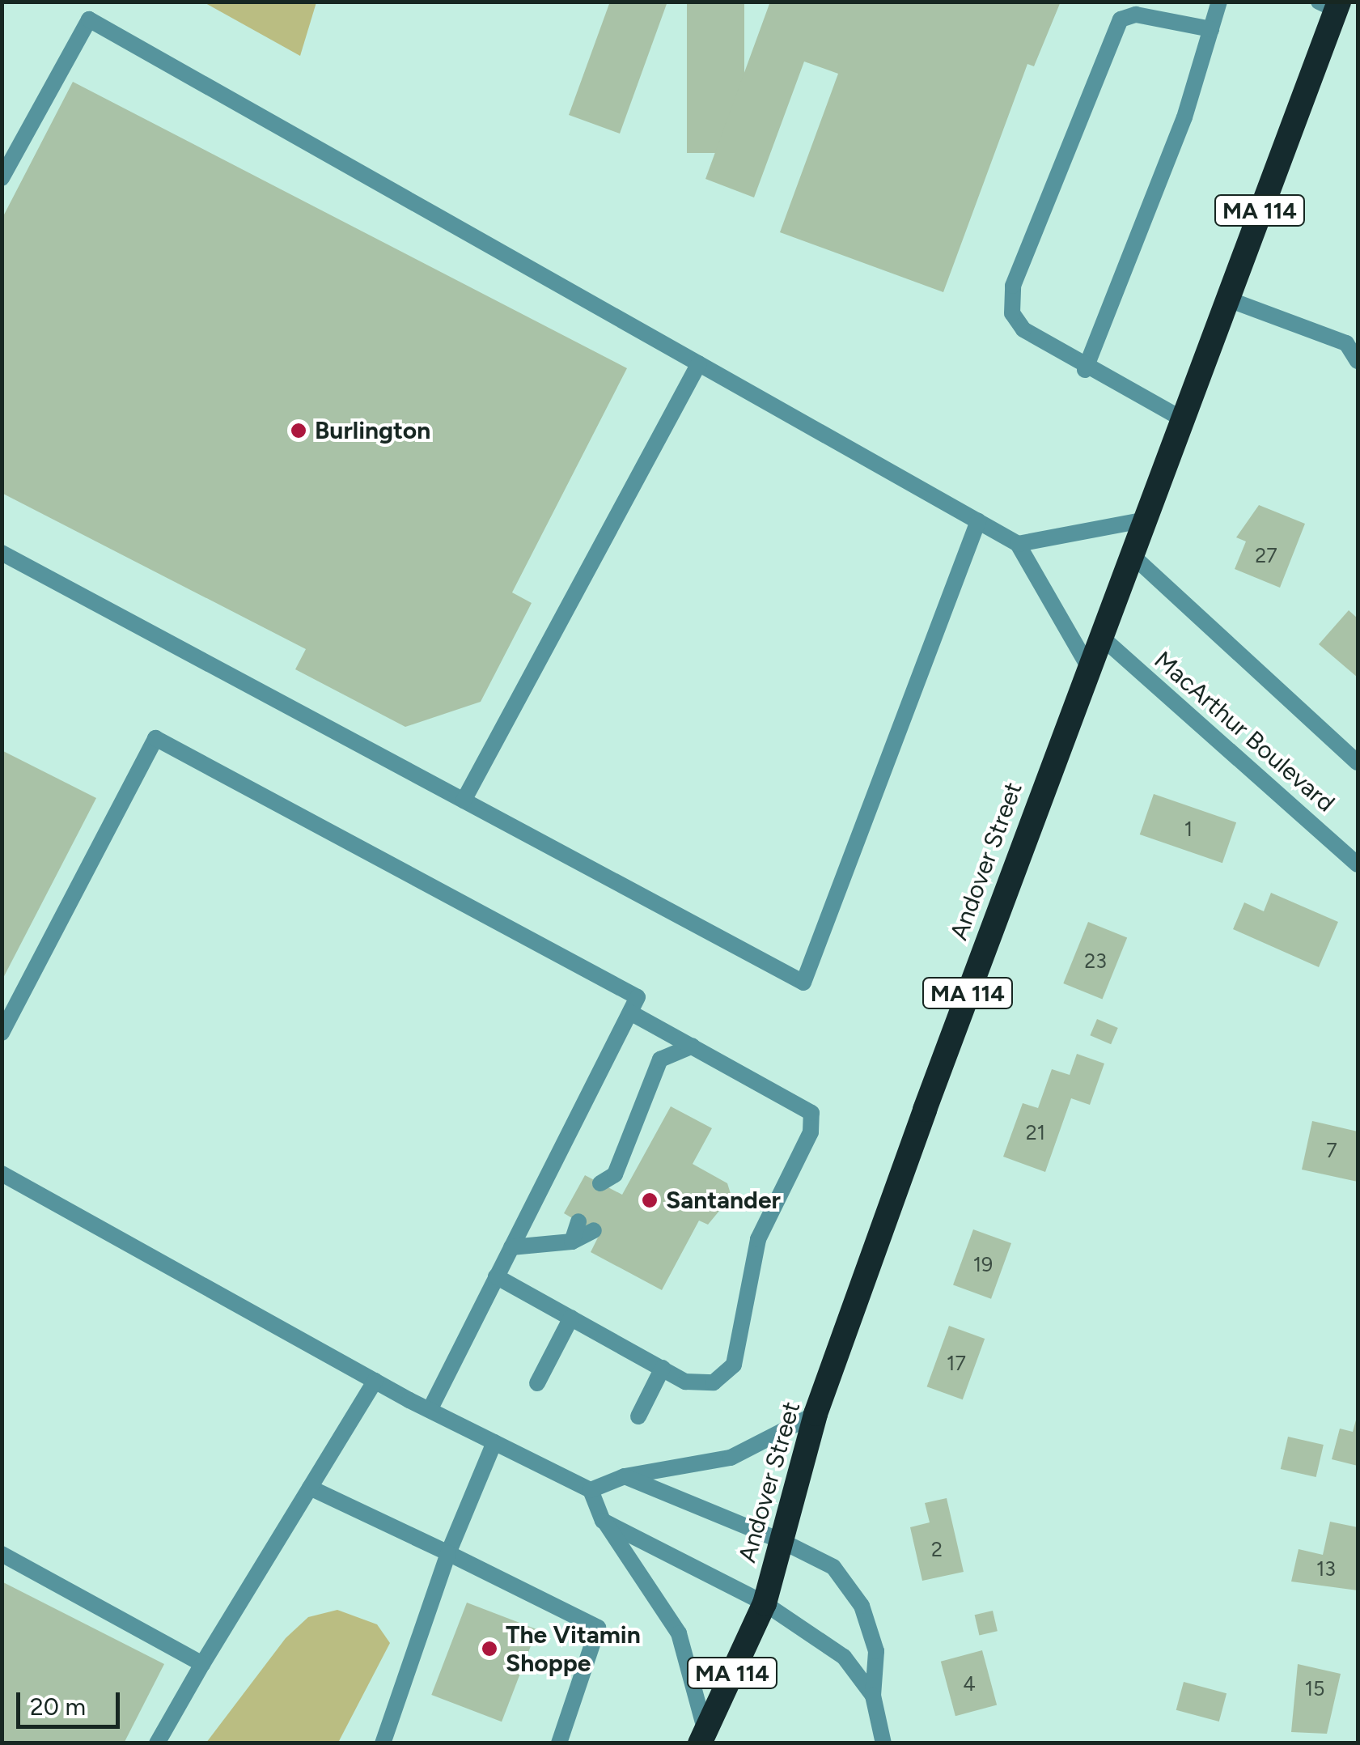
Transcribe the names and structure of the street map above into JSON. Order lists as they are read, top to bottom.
{
  "streets": {
    "highway": ["MA 114", "Andover Street"],
    "street": ["MacArthur Boulevard"]
  },
  "crossings": [
    ["MacArthur Boulevard", "Andover Street"]
  ],
  "places": ["Burlington", "Santander", "The Vitamin Shoppe"],
  "house_numbers": [
    "27",
    "1",
    "23",
    "21",
    "7",
    "19",
    "17",
    "2",
    "13",
    "4",
    "15"
  ],
  "scale_bar": "20 m"
}
